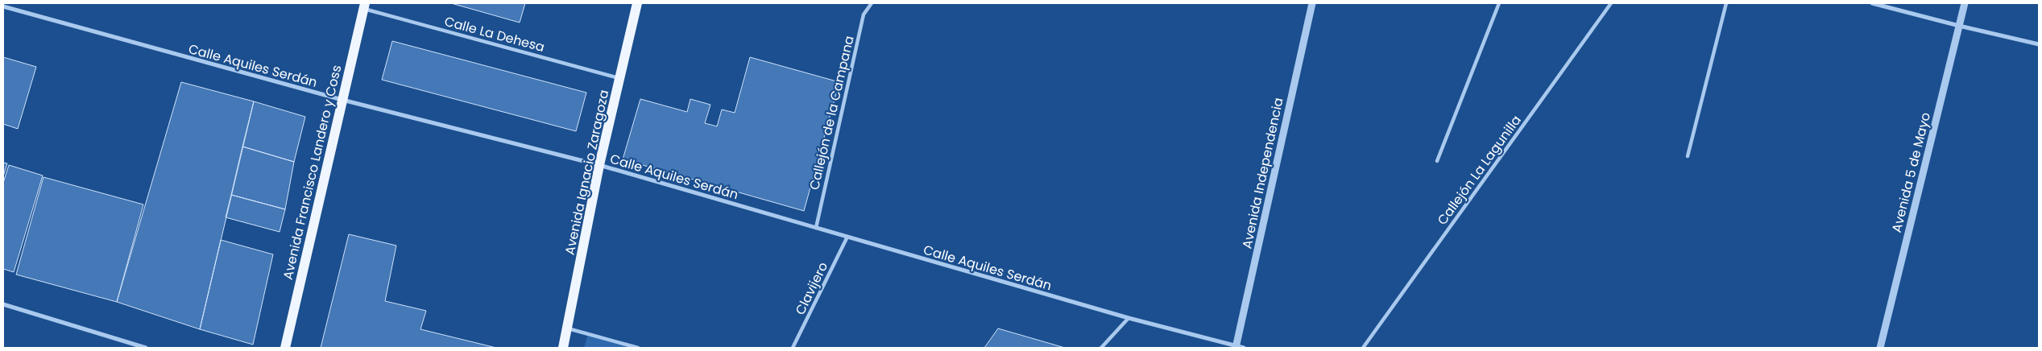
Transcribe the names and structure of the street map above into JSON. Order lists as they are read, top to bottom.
{
  "streets": {
    "main road": ["Avenida Francisco Landero y Coss", "Avenida Ignacio Zaragoza"],
    "street": [
      "Calle La Dehesa",
      "Calle Aquiles Serdán",
      "Callejón de la Campana",
      "Callejón La Lagunilla",
      "Avenida 5 de Mayo",
      "Avenida Independencia",
      "Clavijero"
    ]
  },
  "crossings": [
    ["Calle La Dehesa", "Avenida Francisco Landero y Coss"],
    ["Calle La Dehesa", "Avenida Ignacio Zaragoza"],
    ["Calle Aquiles Serdán", "Callejón de la Campana"],
    ["Calle Aquiles Serdán", "Avenida Francisco Landero y Coss"],
    ["Calle Aquiles Serdán", "Avenida Ignacio Zaragoza"],
    ["Calle Aquiles Serdán", "Avenida Independencia"],
    ["Calle Aquiles Serdán", "Clavijero"]
  ]
}
